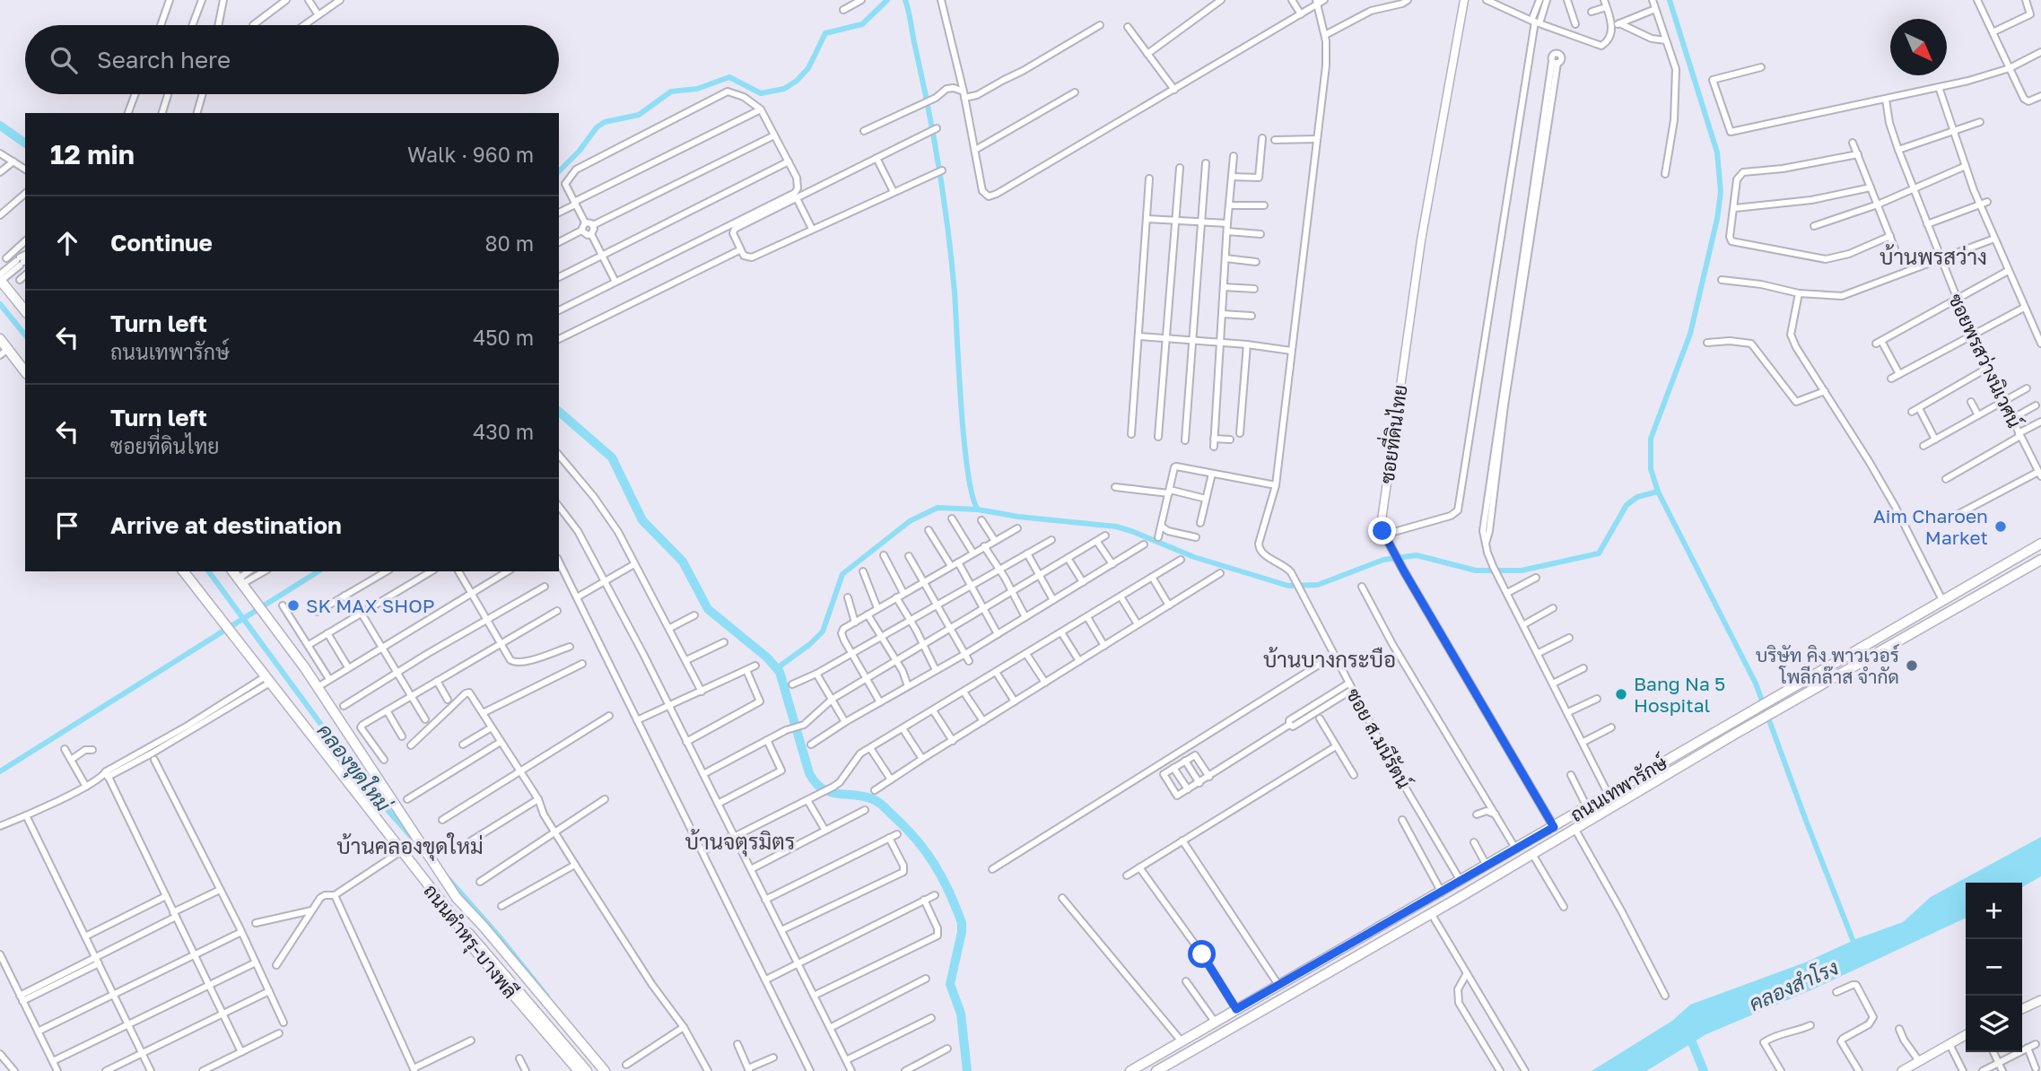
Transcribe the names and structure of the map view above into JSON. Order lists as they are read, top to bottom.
{
  "streets": {
    "main road": ["ถนนเทพารักษ์", "ถนนตำหรุ-บางพลี"],
    "street": ["ซอยพรสว่างนิเวศน์", "ซอยที่ดินไทย", "ซอย ส.มนีรัตน์"]
  },
  "crossings": [
    ["ซอยที่ดินไทย", "ถนนเทพารักษ์"],
    ["ซอย ส.มนีรัตน์", "ถนนเทพารักษ์"]
  ],
  "districts": [
    "บ้านพรสว่าง",
    "บ้านบางกระบือ",
    "บ้านจตุรมิตร",
    "บ้านคลองขุดใหม่"
  ],
  "water": ["คลองขุดใหม่", "คลองสำโรง"],
  "places": [
    "Aim Charoen Market",
    "SK MAX SHOP",
    "บริษัท คิง พาวเวอร์ โพลีกล๊าส จำกัด",
    "Bang Na 5 Hospital"
  ],
  "north": "bottom right",
  "page": {
    "search": "Search here",
    "heading": ["12 min", "Walk · 960 m"],
    "list": [
      ["Continue", "80 m"],
      ["Turn left", "ถนนเทพารักษ์", "450 m"],
      ["Turn left", "ซอยที่ดินไทย", "430 m"],
      "Arrive at destination"
    ],
    "map_buttons": ["+", "−"]
  }
}
